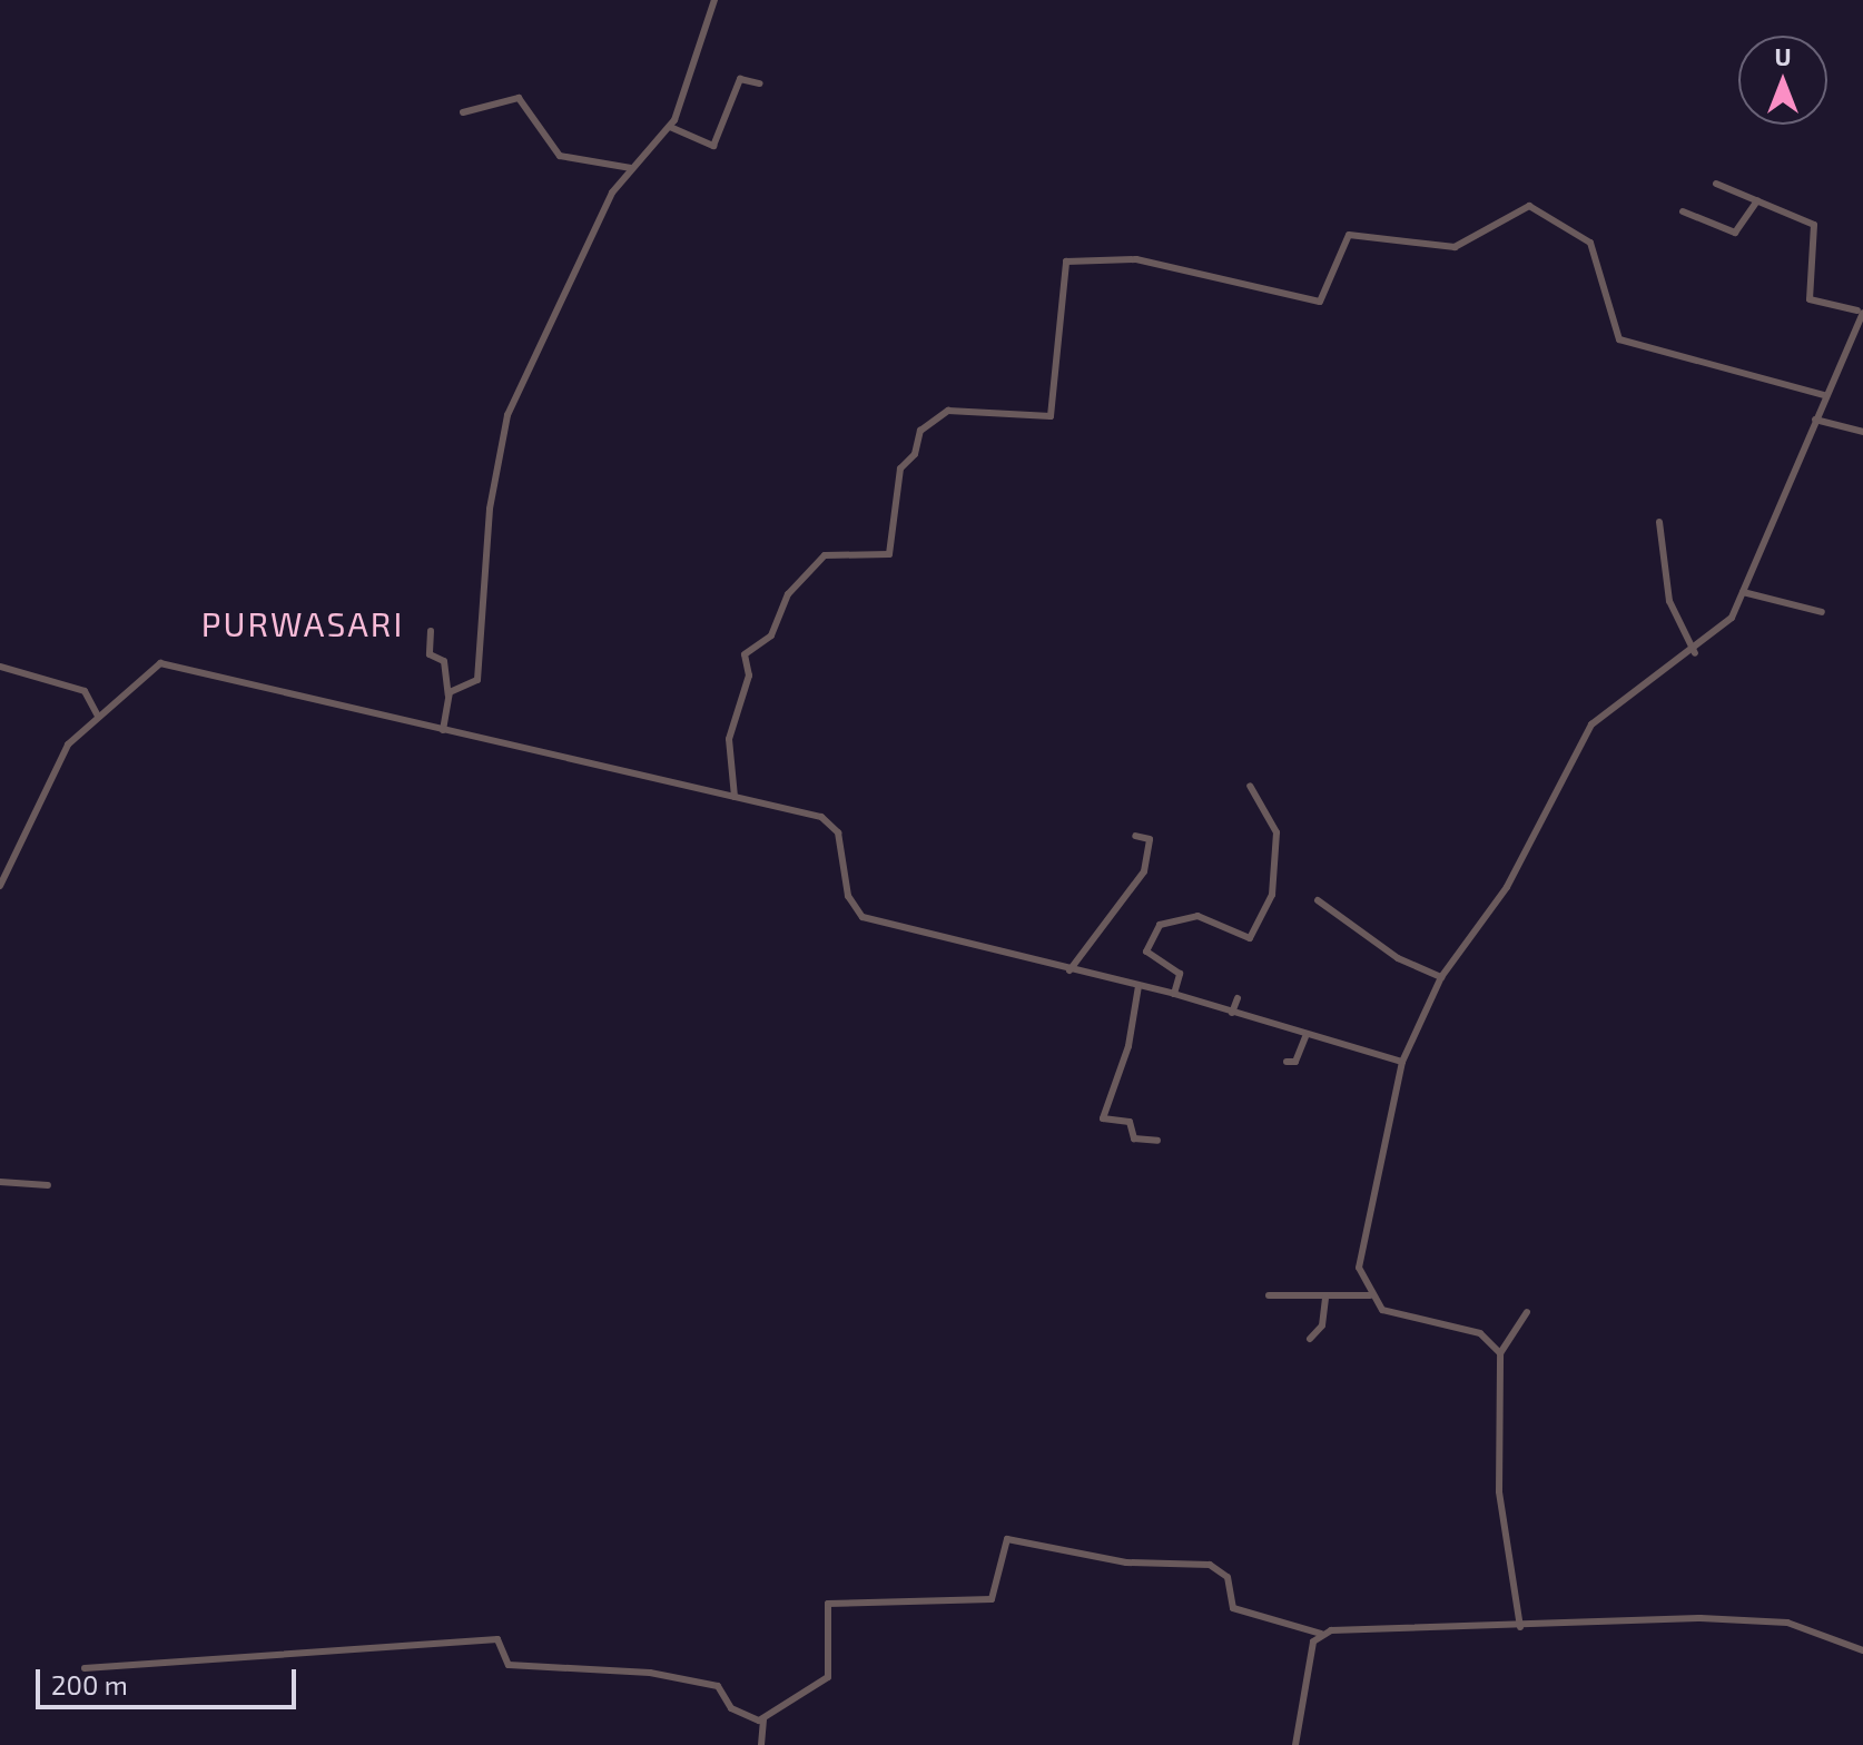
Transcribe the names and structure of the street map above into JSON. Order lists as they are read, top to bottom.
{
  "districts": ["PURWASARI"],
  "scale_bar": "200 m",
  "north": "top"
}
